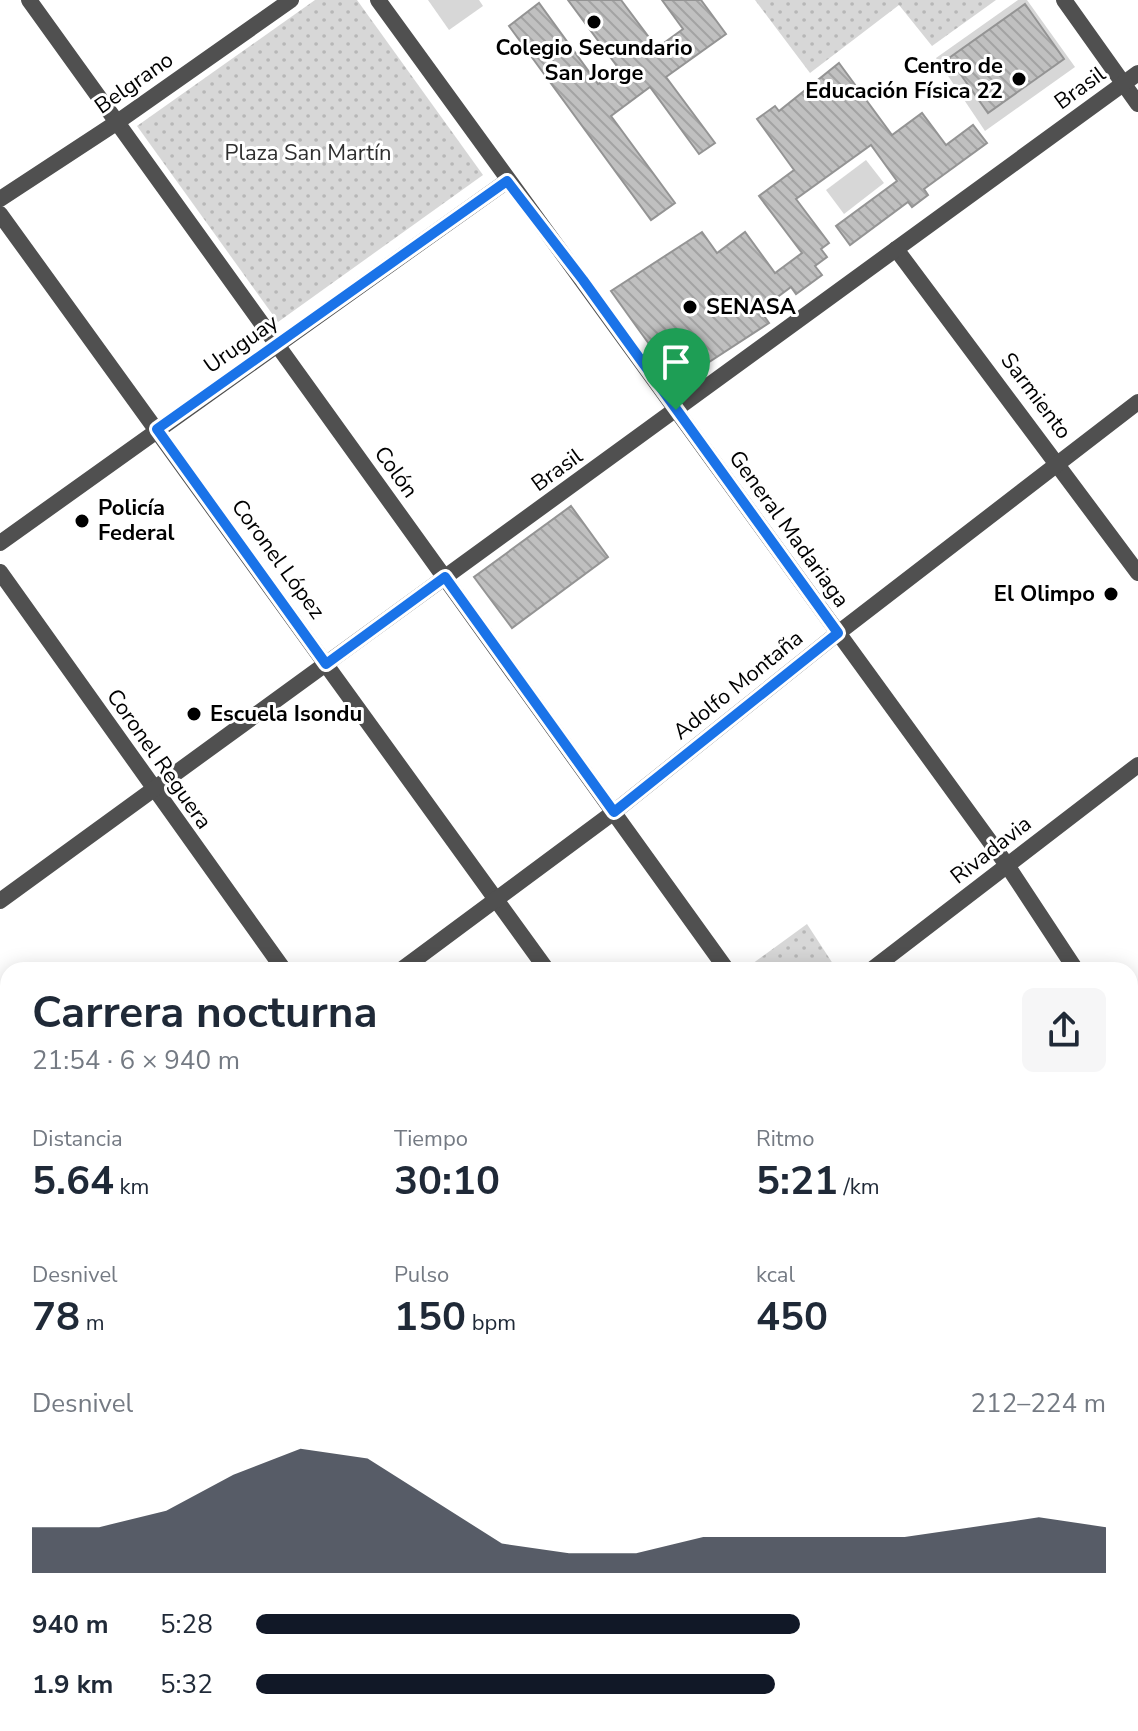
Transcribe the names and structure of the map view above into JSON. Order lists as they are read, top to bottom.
{
  "streets": {
    "street": [
      "Belgrano",
      "Brasil",
      "Uruguay",
      "Sarmiento",
      "Colón",
      "General Madariaga",
      "Coronel López",
      "Adolfo Montaña",
      "Coronel Reguera",
      "Rivadavia"
    ]
  },
  "crossings": [
    ["Belgrano", "Colón"],
    ["Brasil", "Sarmiento"],
    ["Brasil", "Colón"],
    ["Brasil", "General Madariaga"],
    ["Brasil", "Coronel López"],
    ["Brasil", "Coronel Reguera"],
    ["Uruguay", "Colón"],
    ["Uruguay", "General Madariaga"],
    ["Uruguay", "Coronel López"],
    ["Sarmiento", "Adolfo Montaña"],
    ["Colón", "Adolfo Montaña"],
    ["General Madariaga", "Adolfo Montaña"],
    ["General Madariaga", "Rivadavia"],
    ["Coronel López", "Adolfo Montaña"]
  ],
  "parks": ["Plaza San Martín"],
  "places": [
    "Colegio Secundario San Jorge",
    "Centro de Educación Física 22",
    "SENASA",
    "Policía Federal",
    "El Olimpo",
    "Escuela Isondu"
  ],
  "page": {
    "heading": ["Carrera nocturna", "21:54 · 6 × 940 m"],
    "stats": [
      ["Distancia", "5.64 km"],
      ["Tiempo", "30:10"],
      ["Ritmo", "5:21 /km"],
      ["Desnivel", "78 m"],
      ["Pulso", "150 bpm"],
      ["kcal", "450"]
    ],
    "chart": ["Desnivel", "212–224 m"],
    "list": [
      {
        "name": "940 m",
        "note": "5:28"
      },
      {
        "name": "1.9 km",
        "note": "5:32"
      }
    ]
  }
}
